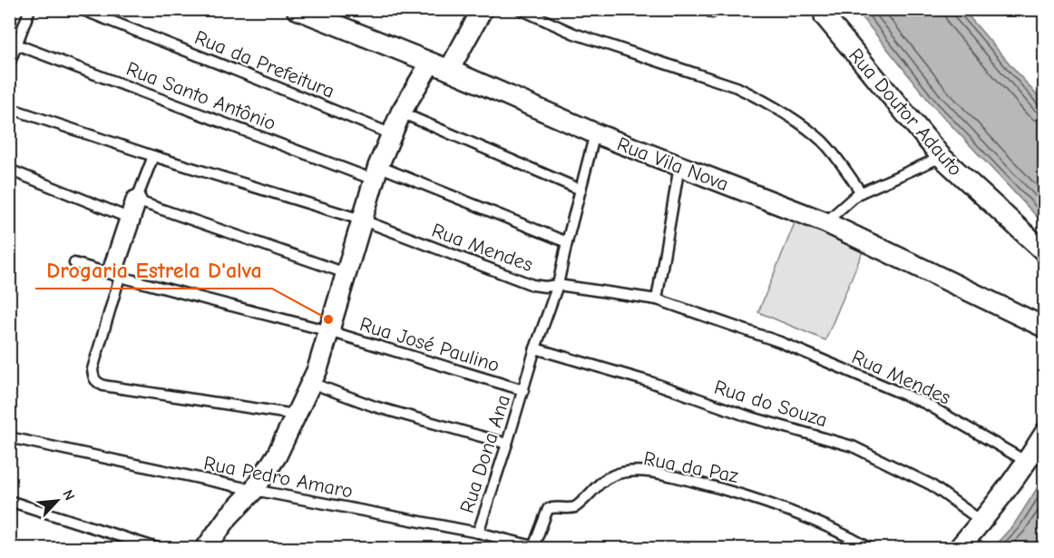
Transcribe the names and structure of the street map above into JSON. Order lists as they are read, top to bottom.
{
  "streets": {
    "street": ["Rua Doutor Adauto", "Rua Vila Nova"],
    "lane": [
      "Rua da Prefeitura",
      "Rua Santo Antônio",
      "Rua Mendes",
      "Rua José Paulino",
      "Rua do Souza",
      "Rua Dona Ana",
      "Rua da Paz",
      "Rua Pedro Amaro"
    ]
  },
  "crossings": [
    ["Rua Santo Antônio", "Rua Dona Ana"],
    ["Rua Vila Nova", "Rua Dona Ana"],
    ["Rua Mendes", "Rua Dona Ana"],
    ["Rua José Paulino", "Rua Dona Ana"],
    ["Rua do Souza", "Rua Dona Ana"],
    ["Rua Dona Ana", "Rua Pedro Amaro"],
    ["Rua da Paz", "Rua Pedro Amaro"]
  ],
  "places": ["Drogaria Estrela D'alva"],
  "north": "top right"
}
